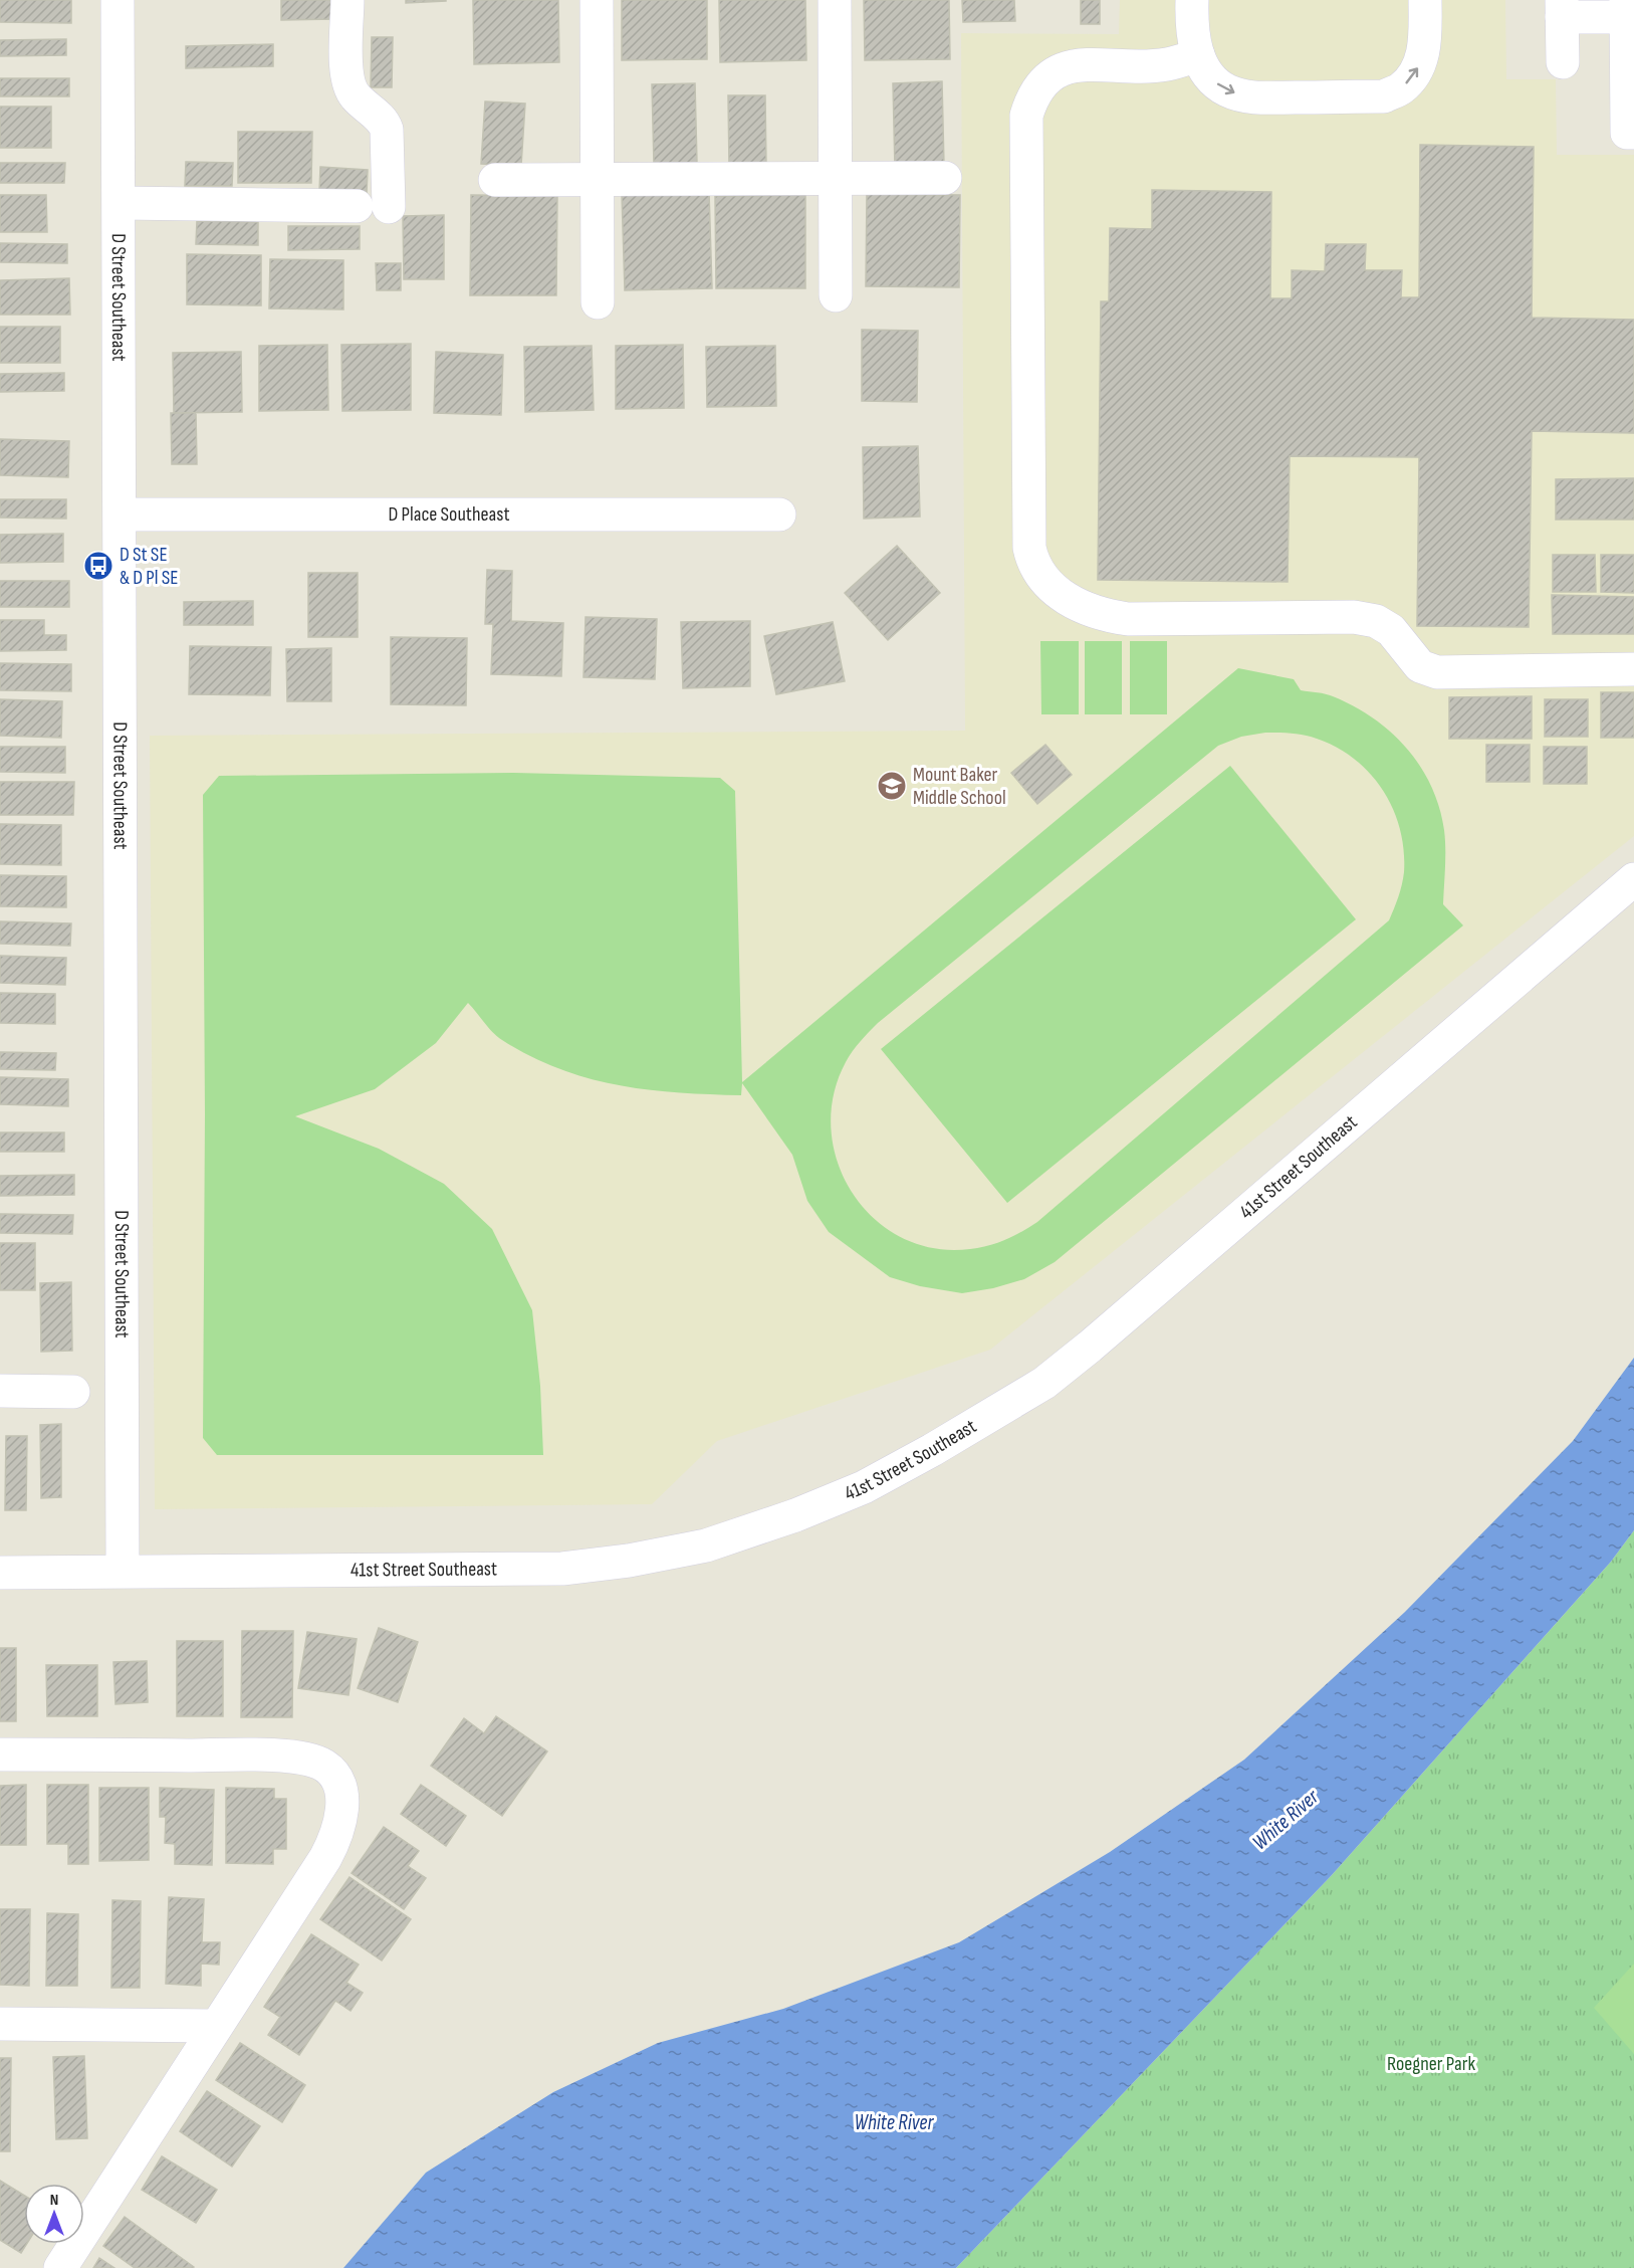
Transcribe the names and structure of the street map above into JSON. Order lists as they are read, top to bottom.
{
  "streets": {
    "street": ["D Street Southeast", "D Place Southeast", "41st Street Southeast"]
  },
  "crossings": [
    ["D Street Southeast", "D Place Southeast"],
    ["D Street Southeast", "41st Street Southeast"]
  ],
  "water": ["White River"],
  "parks": ["Roegner Park"],
  "places": {
    "bus stop": ["D St SE & D Pl SE"],
    "school or university": ["Mount Baker Middle School"]
  },
  "north": "top"
}
